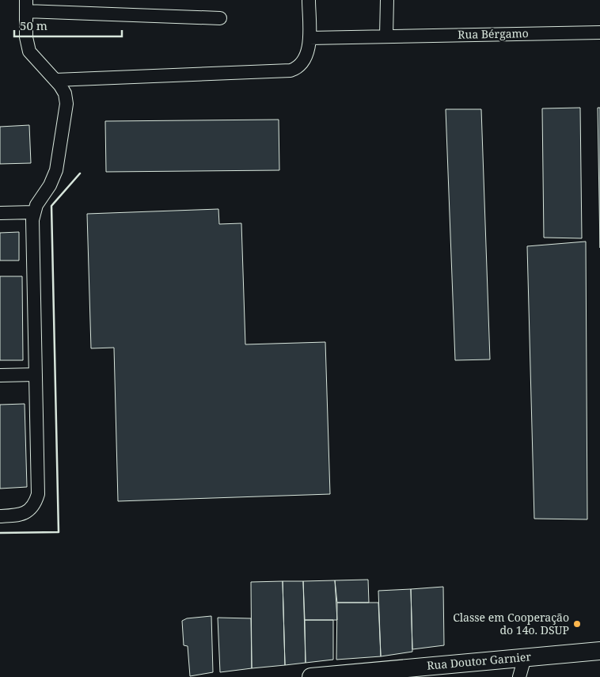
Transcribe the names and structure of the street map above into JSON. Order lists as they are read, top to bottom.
{
  "streets": {
    "main road": ["Rua Doutor Garnier"],
    "street": ["Rua Bérgamo"]
  },
  "places": ["Classe em Cooperação do 14o. DSUP"],
  "scale_bar": "50 m"
}
